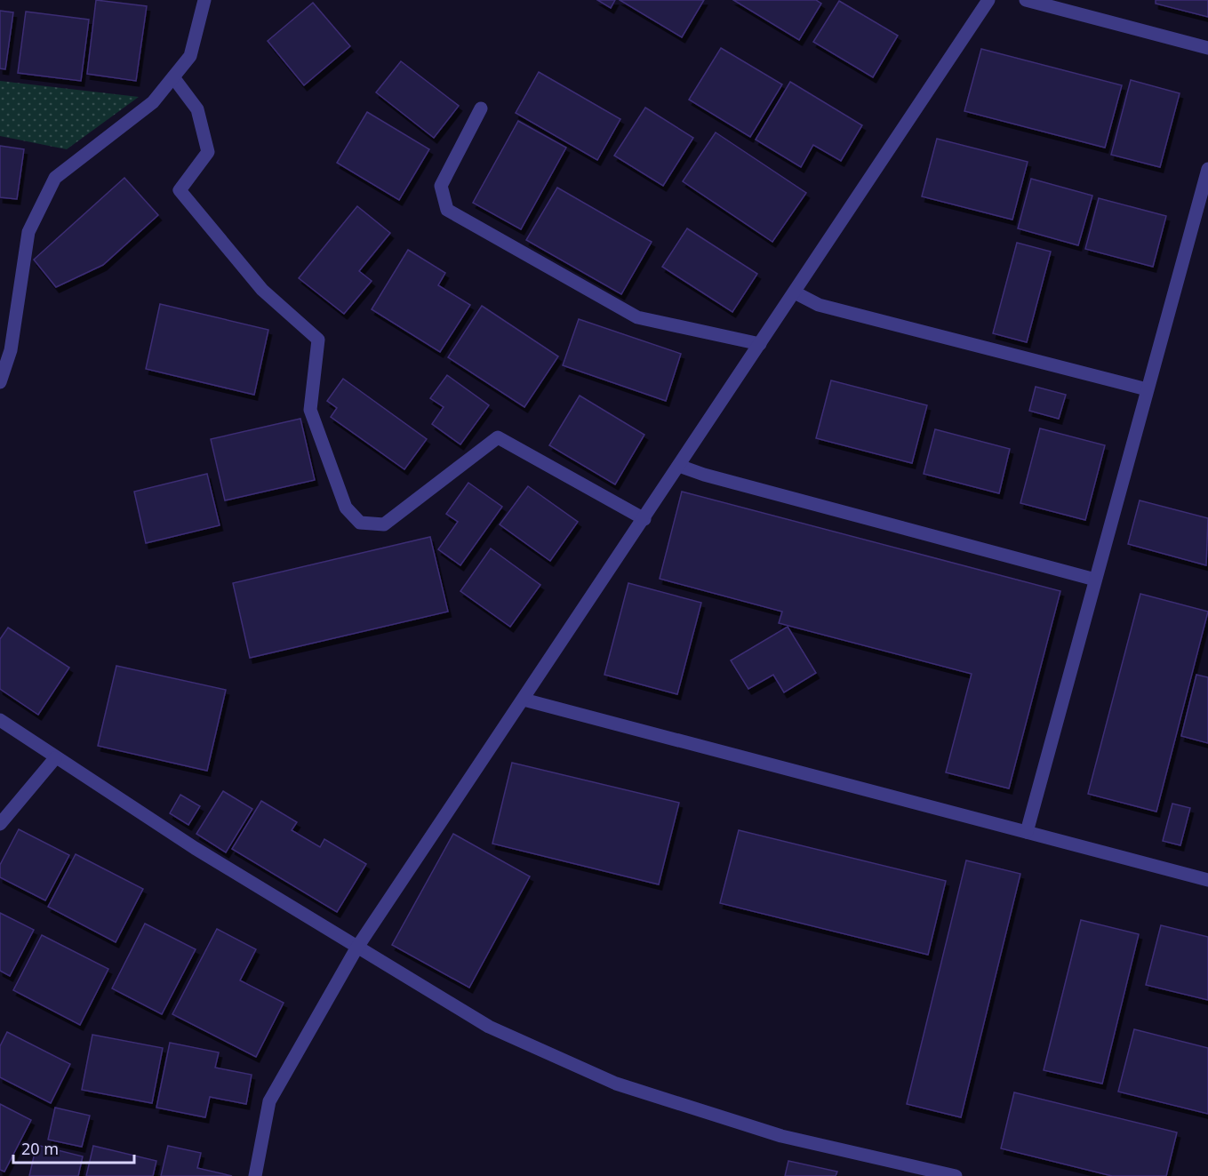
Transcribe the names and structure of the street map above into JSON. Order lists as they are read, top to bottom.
{
  "scale_bar": "20 m"
}
